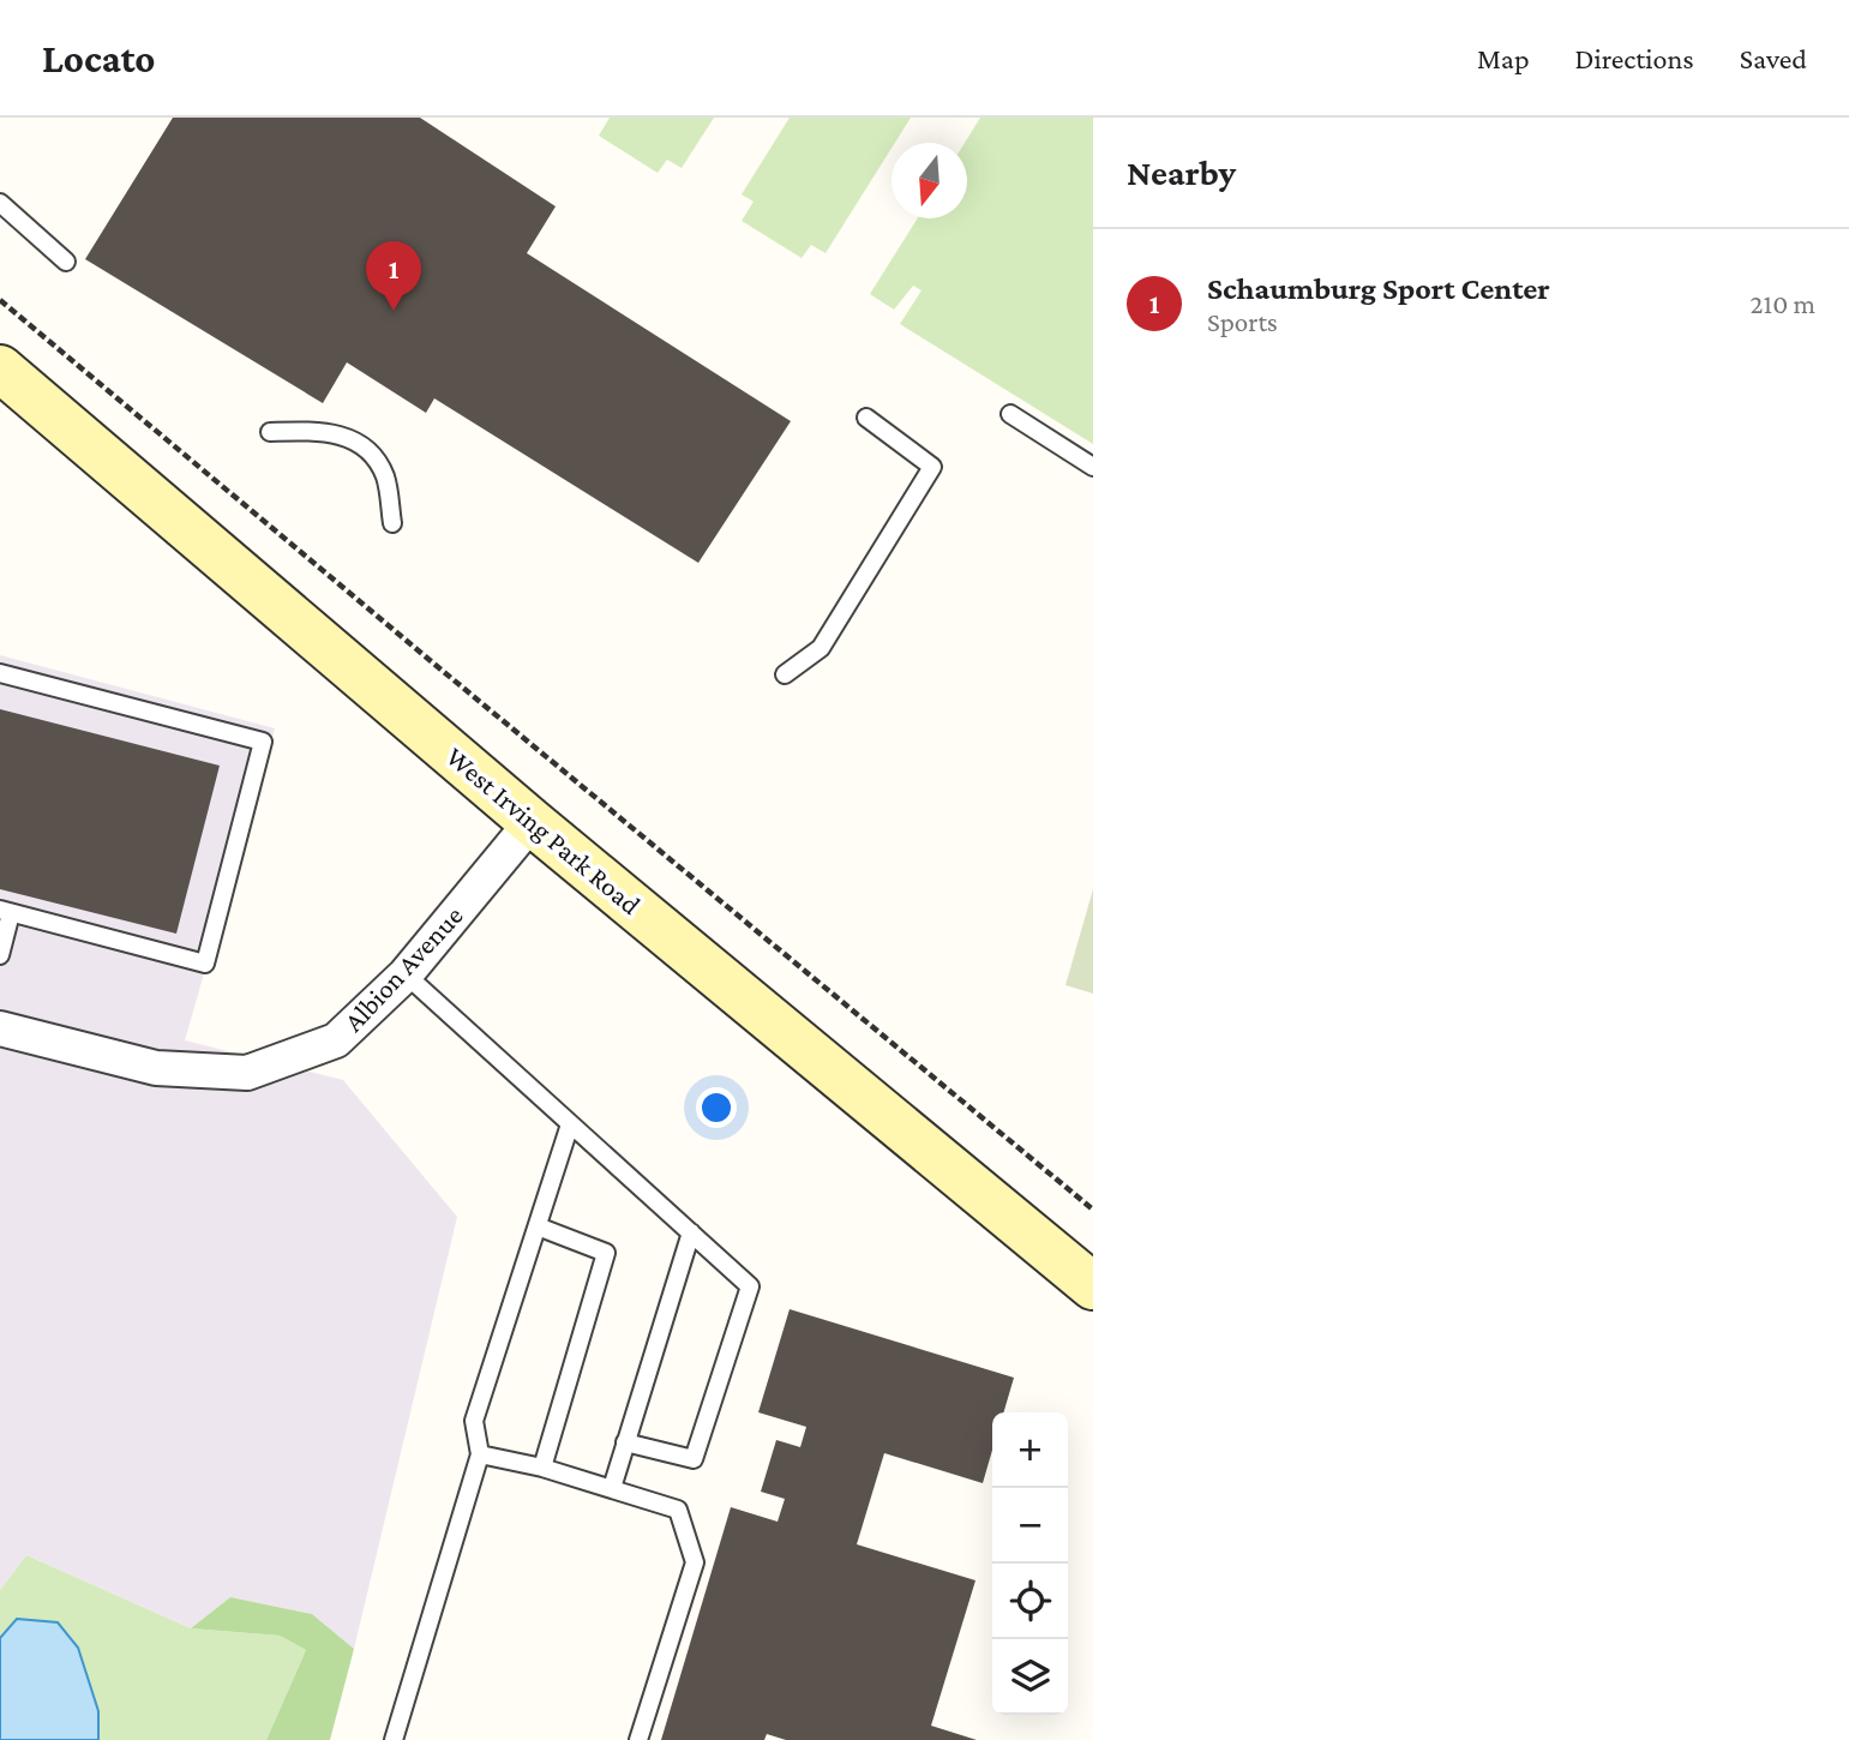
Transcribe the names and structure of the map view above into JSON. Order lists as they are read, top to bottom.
{
  "streets": {
    "main road": ["West Irving Park Road"],
    "street": ["Albion Avenue"]
  },
  "crossings": [
    ["West Irving Park Road", "Albion Avenue"]
  ],
  "north": "bottom",
  "page": {
    "header": "Locato",
    "nav": ["Map", "Directions", "Saved"],
    "heading": "Nearby",
    "list": [
      {
        "mark": "1",
        "name": "Schaumburg Sport Center",
        "note": "Sports",
        "value": "210 m"
      }
    ],
    "pins": "1",
    "map_buttons": ["+", "−"]
  }
}
